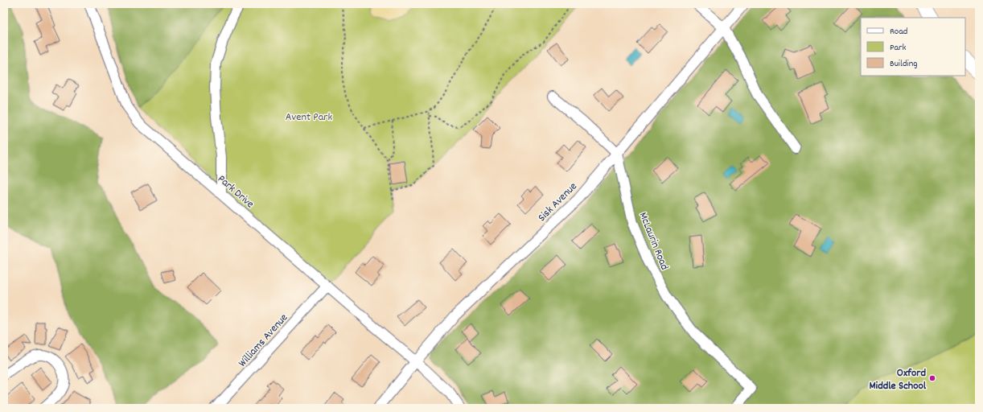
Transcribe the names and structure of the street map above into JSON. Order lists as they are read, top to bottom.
{
  "streets": {
    "street": [
      "Park Drive",
      "Sisk Avenue",
      "McLaurin Road",
      "Williams Avenue"
    ]
  },
  "crossings": [
    ["Park Drive", "Sisk Avenue"],
    ["Park Drive", "Williams Avenue"],
    ["Sisk Avenue", "McLaurin Road"]
  ],
  "parks": ["Avent Park"],
  "places": ["Oxford Middle School"],
  "legend": ["Road", "Park", "Building"]
}
